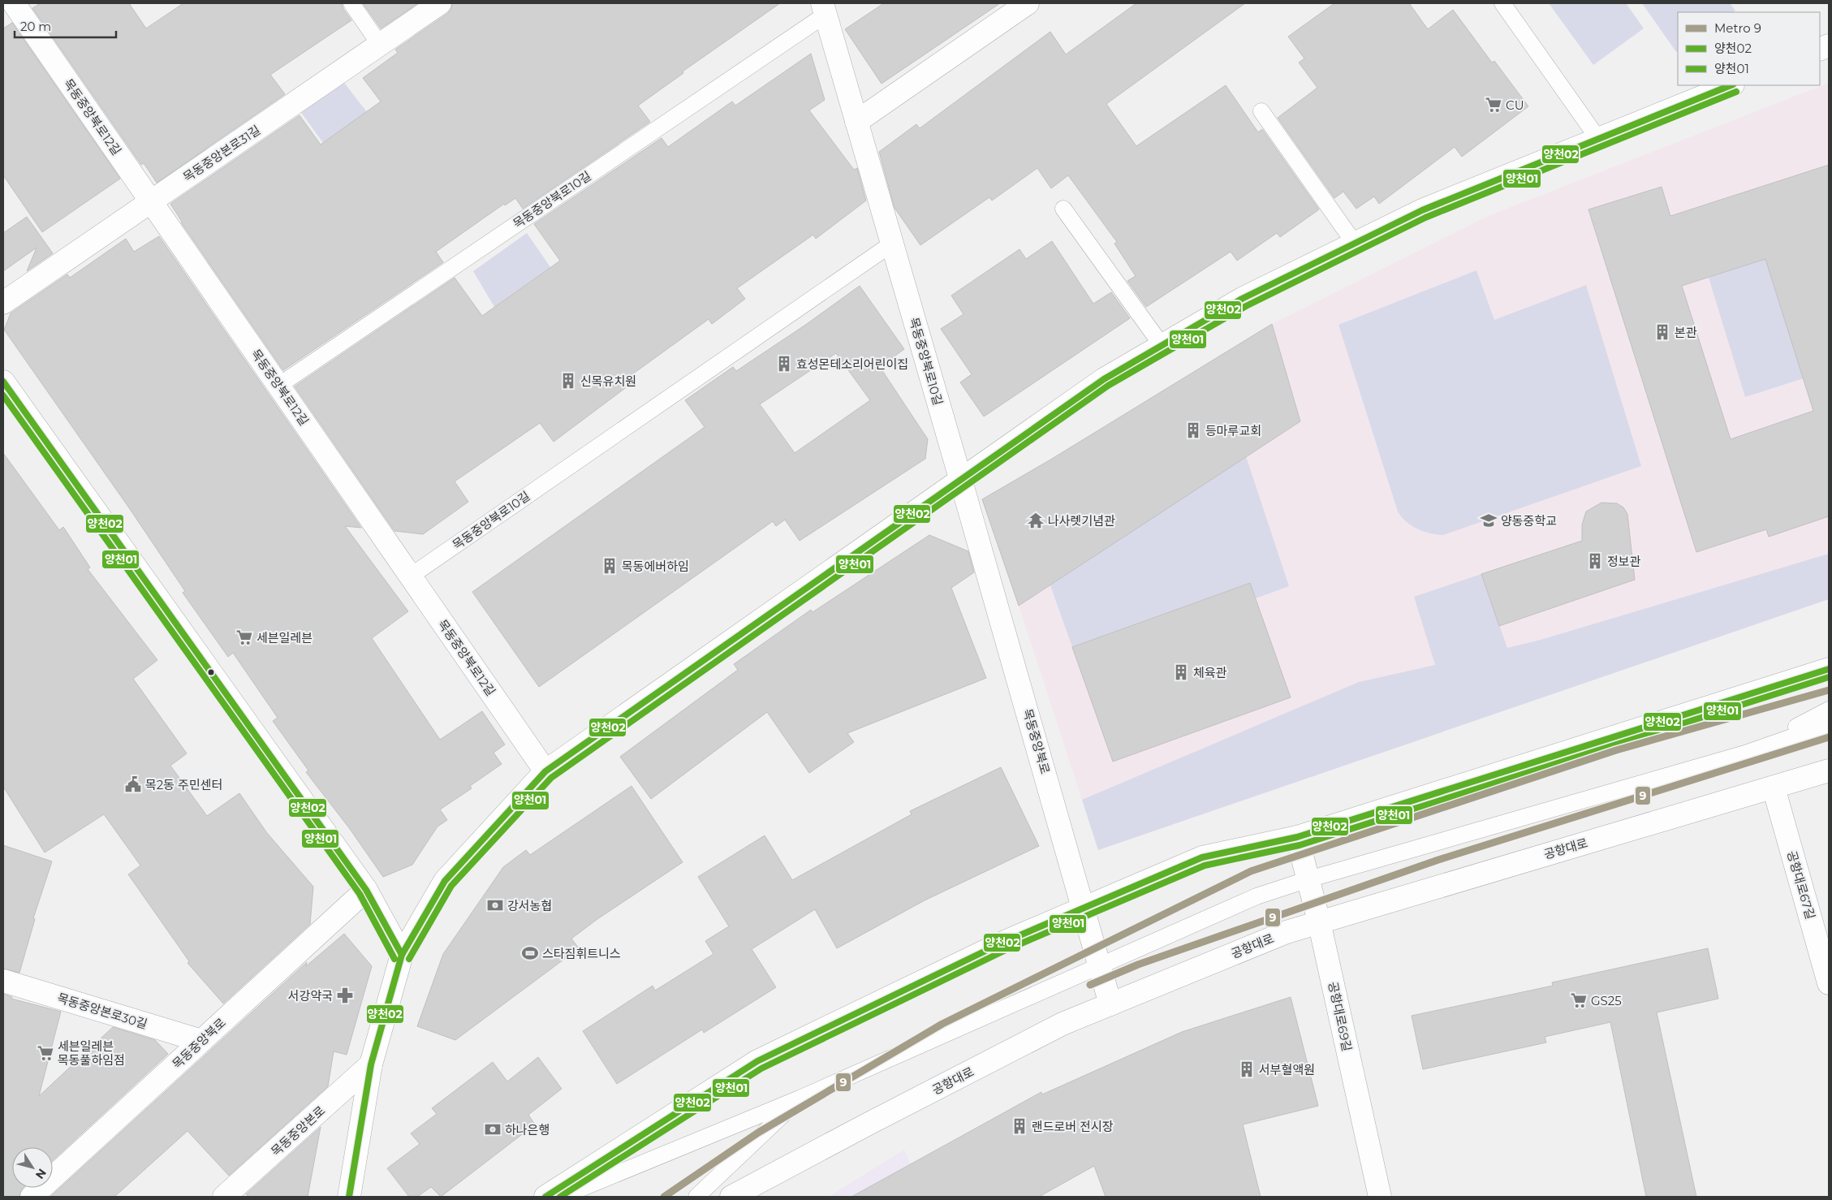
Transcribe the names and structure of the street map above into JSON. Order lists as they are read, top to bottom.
{
  "streets": {
    "street": [
      "목동중앙북로12길",
      "목동중앙본로31길",
      "목동중앙북로10길",
      "목동중앙북로",
      "공항대로",
      "공항대로67길",
      "목동중앙본로30길",
      "공항대로69길",
      "목동중앙본로"
    ]
  },
  "crossings": [
    ["목동중앙북로12길", "목동중앙본로31길"],
    ["목동중앙북로12길", "목동중앙북로10길"],
    ["목동중앙북로10길", "목동중앙북로"],
    ["목동중앙북로", "공항대로"],
    ["목동중앙북로", "목동중앙본로30길"],
    ["공항대로", "공항대로67길"],
    ["공항대로", "공항대로69길"]
  ],
  "places": {
    "supermarket": [
      "CU",
      "세븐일레븐",
      "GS25",
      "세븐일레븐 목동풀하임점"
    ],
    "building": [
      "본관",
      "효성몬테소리어린이집",
      "신목유치원",
      "등마루교회",
      "정보관",
      "목동에버하임",
      "체육관",
      "서부혈액원",
      "랜드로버 전시장"
    ],
    "temple": ["나사렛기념관"],
    "school or university": ["양동중학교"],
    "public building": ["목2동 주민센터"],
    "bank": ["강서농협", "하나은행"],
    "sports": ["스타짐휘트니스"],
    "pharmacy": ["서강약국"]
  },
  "lines": ["transit line 양천02", "transit line 양천01", "metro line 9"],
  "legend": ["Metro 9", "양천02", "양천01"],
  "scale_bar": "20 m",
  "north": "bottom right"
}
